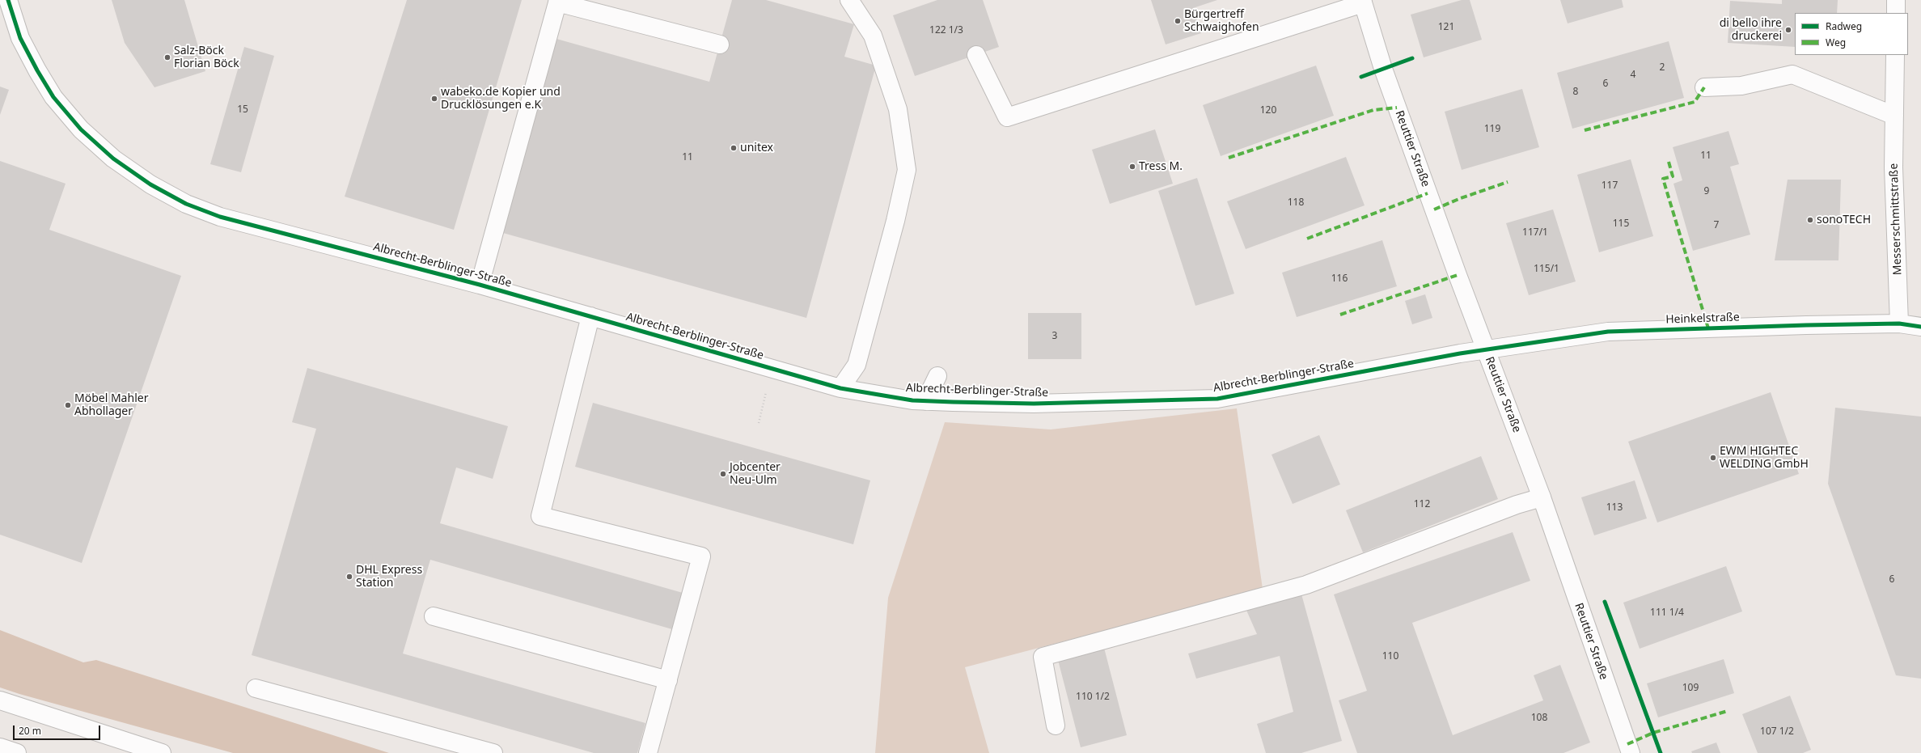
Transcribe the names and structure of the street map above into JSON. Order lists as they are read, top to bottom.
{
  "streets": {
    "main road": [
      "Reuttier Straße",
      "Messerschmittstraße",
      "Albrecht-Berblinger-Straße",
      "Heinkelstraße"
    ]
  },
  "crossings": [
    ["Reuttier Straße", "Albrecht-Berblinger-Straße"],
    ["Reuttier Straße", "Heinkelstraße"],
    ["Messerschmittstraße", "Heinkelstraße"],
    ["Albrecht-Berblinger-Straße", "Heinkelstraße"]
  ],
  "places": [
    "Bürgertreff Schwaighofen",
    "di bello ihre druckerei",
    "Salz-Böck Florian Böck",
    "wabeko.de Kopier und Drucklösungen e.K",
    "unitex",
    "Tress M.",
    "sonoTECH",
    "Möbel Mahler Abhollager",
    "EWM HIGHTEC WELDING GmbH",
    "Jobcenter Neu-Ulm",
    "DHL Express Station"
  ],
  "house_numbers": [
    "121",
    "122 1/3",
    "2",
    "4",
    "6",
    "8",
    "15",
    "120",
    "119",
    "11",
    "11",
    "117",
    "9",
    "118",
    "115",
    "7",
    "117/1",
    "115/1",
    "116",
    "3",
    "112",
    "113",
    "6",
    "111 1/4",
    "110",
    "109",
    "110 1/2",
    "108",
    "107 1/2"
  ],
  "legend": ["Radweg", "Weg"],
  "scale_bar": "20 m"
}
